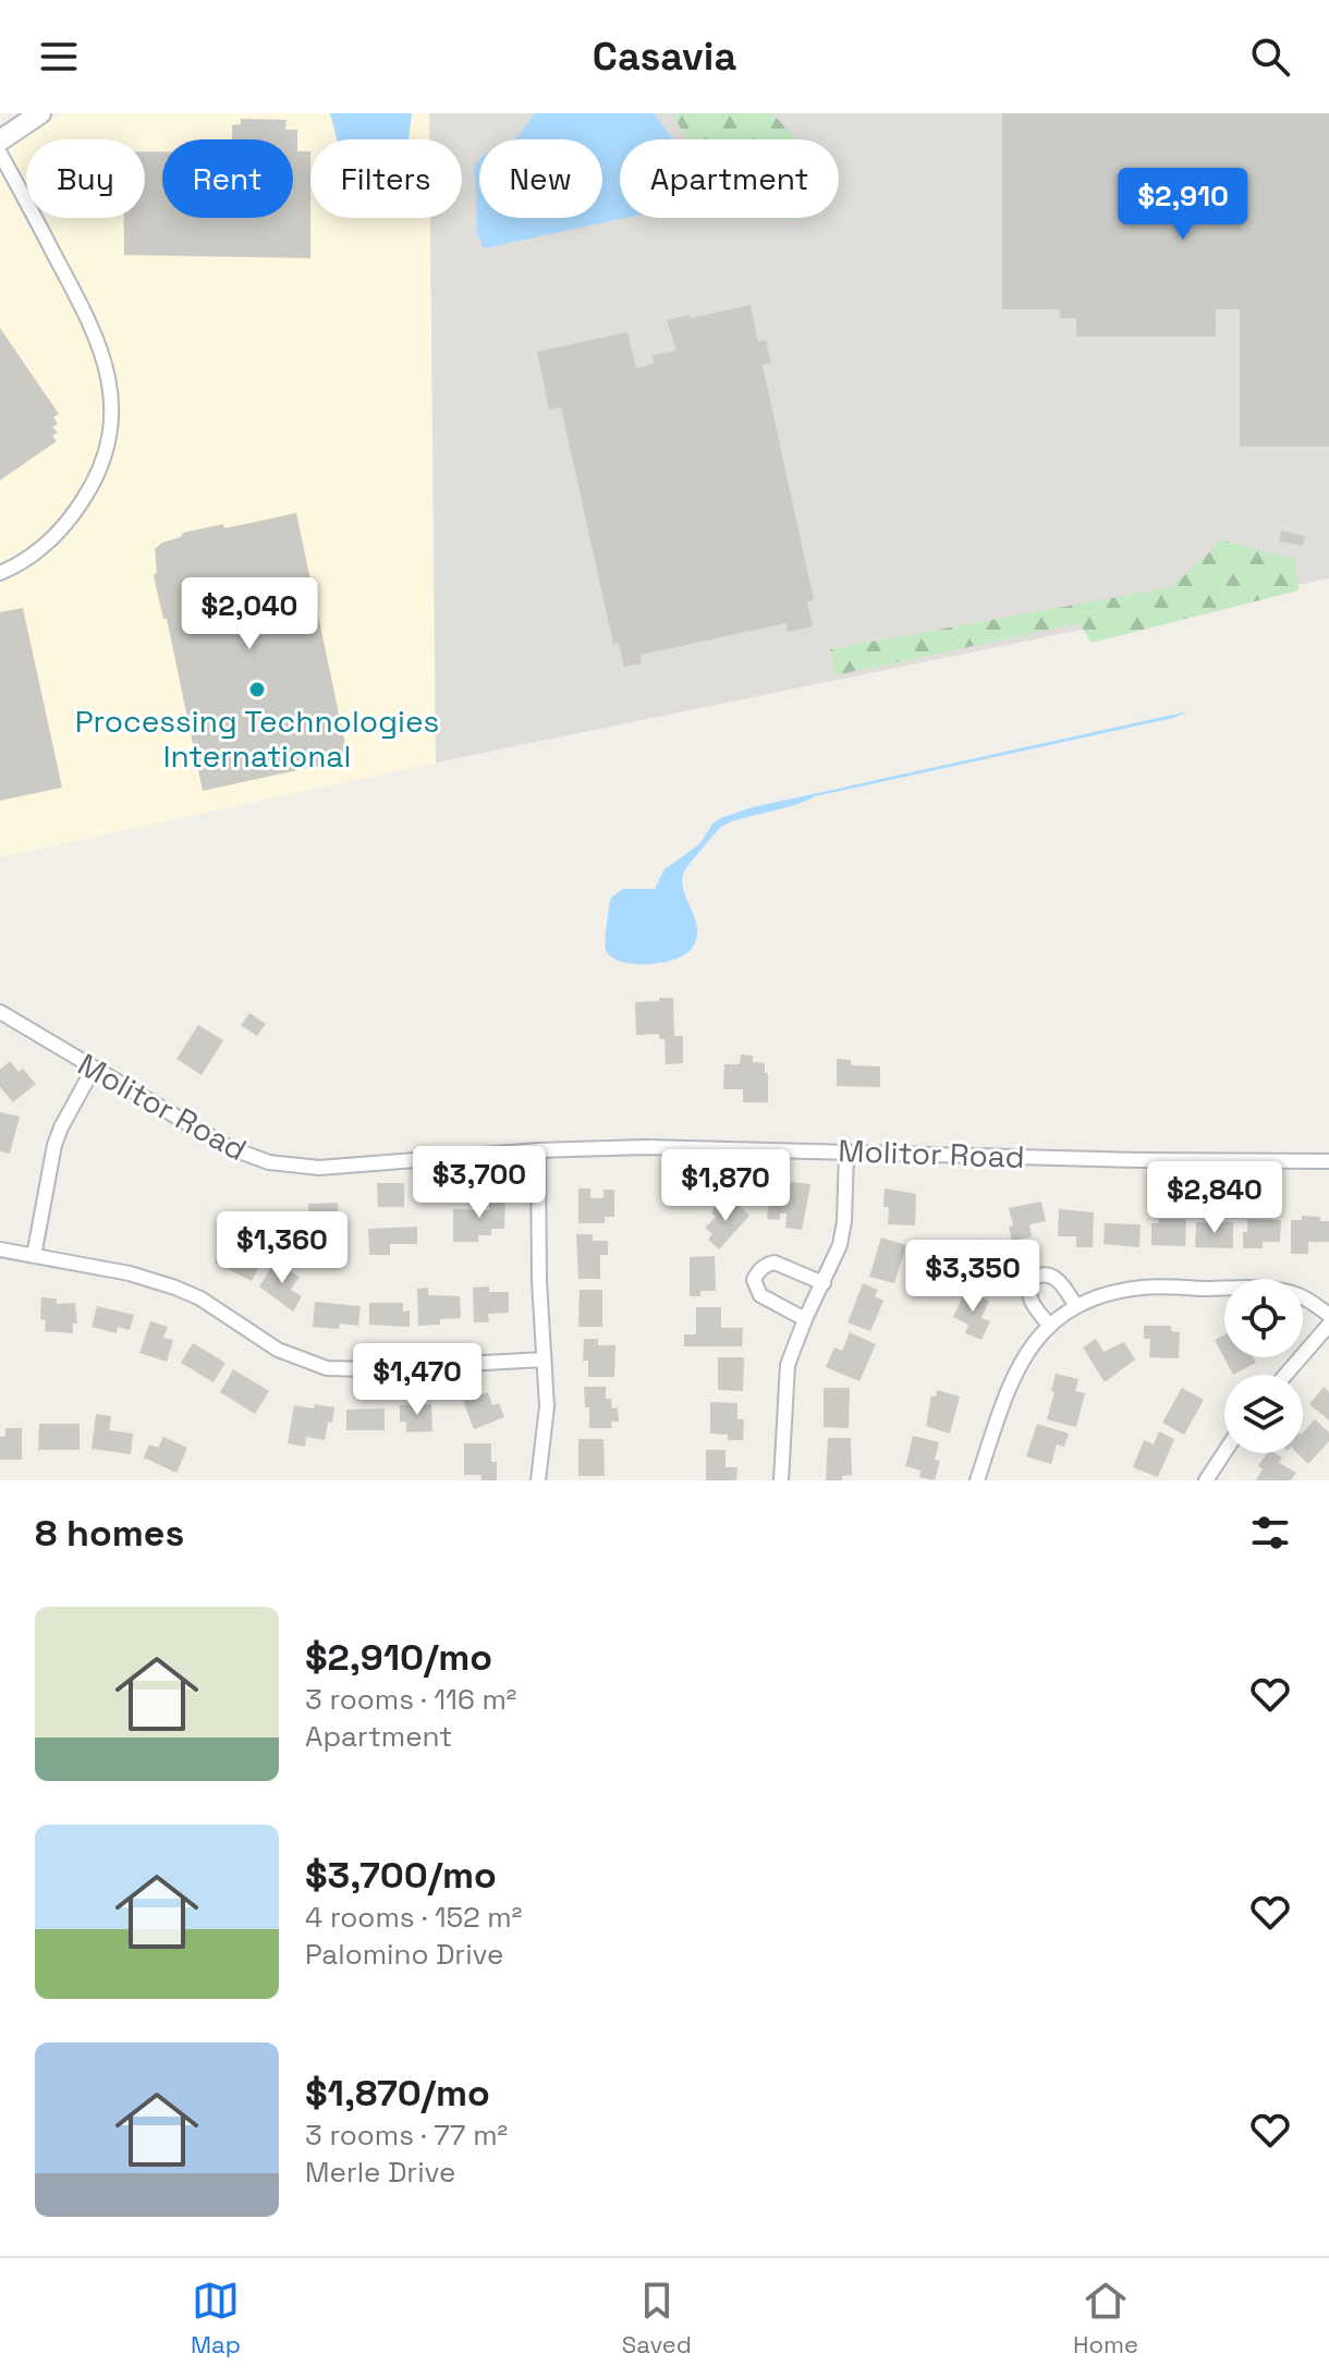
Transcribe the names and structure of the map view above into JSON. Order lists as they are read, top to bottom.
{
  "streets": {
    "street": ["Molitor Road"]
  },
  "places": ["Processing Technologies International"],
  "page": {
    "header": "Casavia",
    "chip": [
      "Buy",
      "Rent",
      "Filters",
      "New",
      "Apartment"
    ],
    "price": [
      "$2,910",
      "$2,040",
      "$3,700",
      "$1,870",
      "$2,840",
      "$1,360",
      "$3,350",
      "$1,470"
    ],
    "heading": "8 homes",
    "list": [
      {
        "name": "$2,910/mo",
        "note": "3 rooms · 116 m² · Apartment"
      },
      {
        "name": "$3,700/mo",
        "note": "4 rooms · 152 m² · Palomino Drive"
      },
      {
        "name": "$1,870/mo",
        "note": "3 rooms · 77 m² · Merle Drive"
      }
    ],
    "tabs": ["Map", "Saved", "Home"]
  }
}
